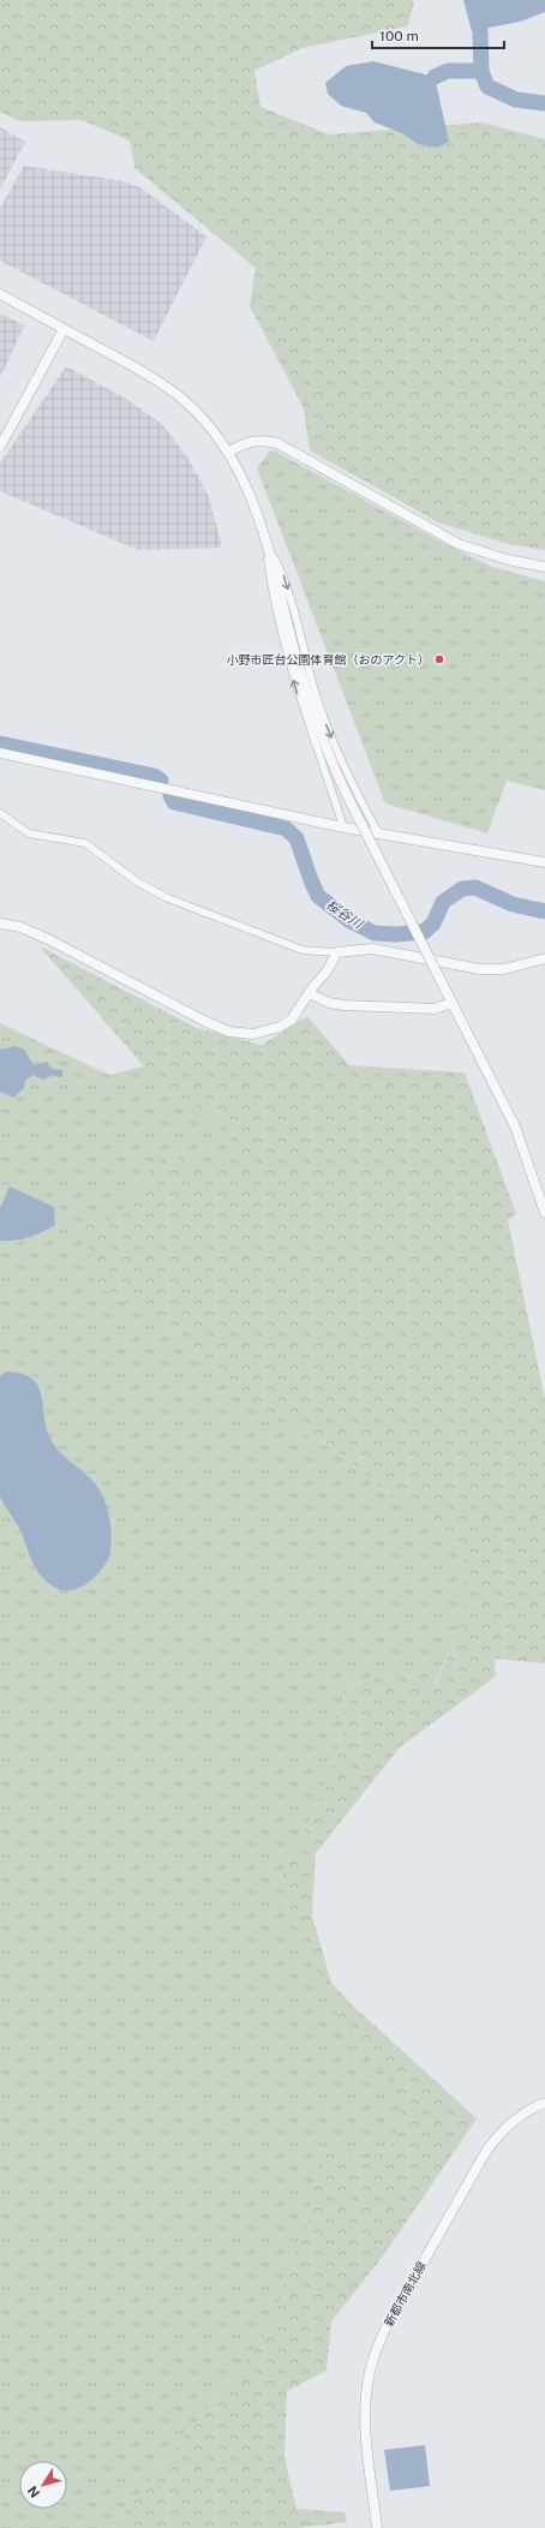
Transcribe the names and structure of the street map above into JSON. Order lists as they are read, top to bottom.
{
  "streets": {
    "street": ["新都市南北線"]
  },
  "water": ["桜谷川"],
  "places": ["小野市匠台公園体育館（おのアクト）"],
  "scale_bar": "100 m",
  "north": "bottom left"
}
